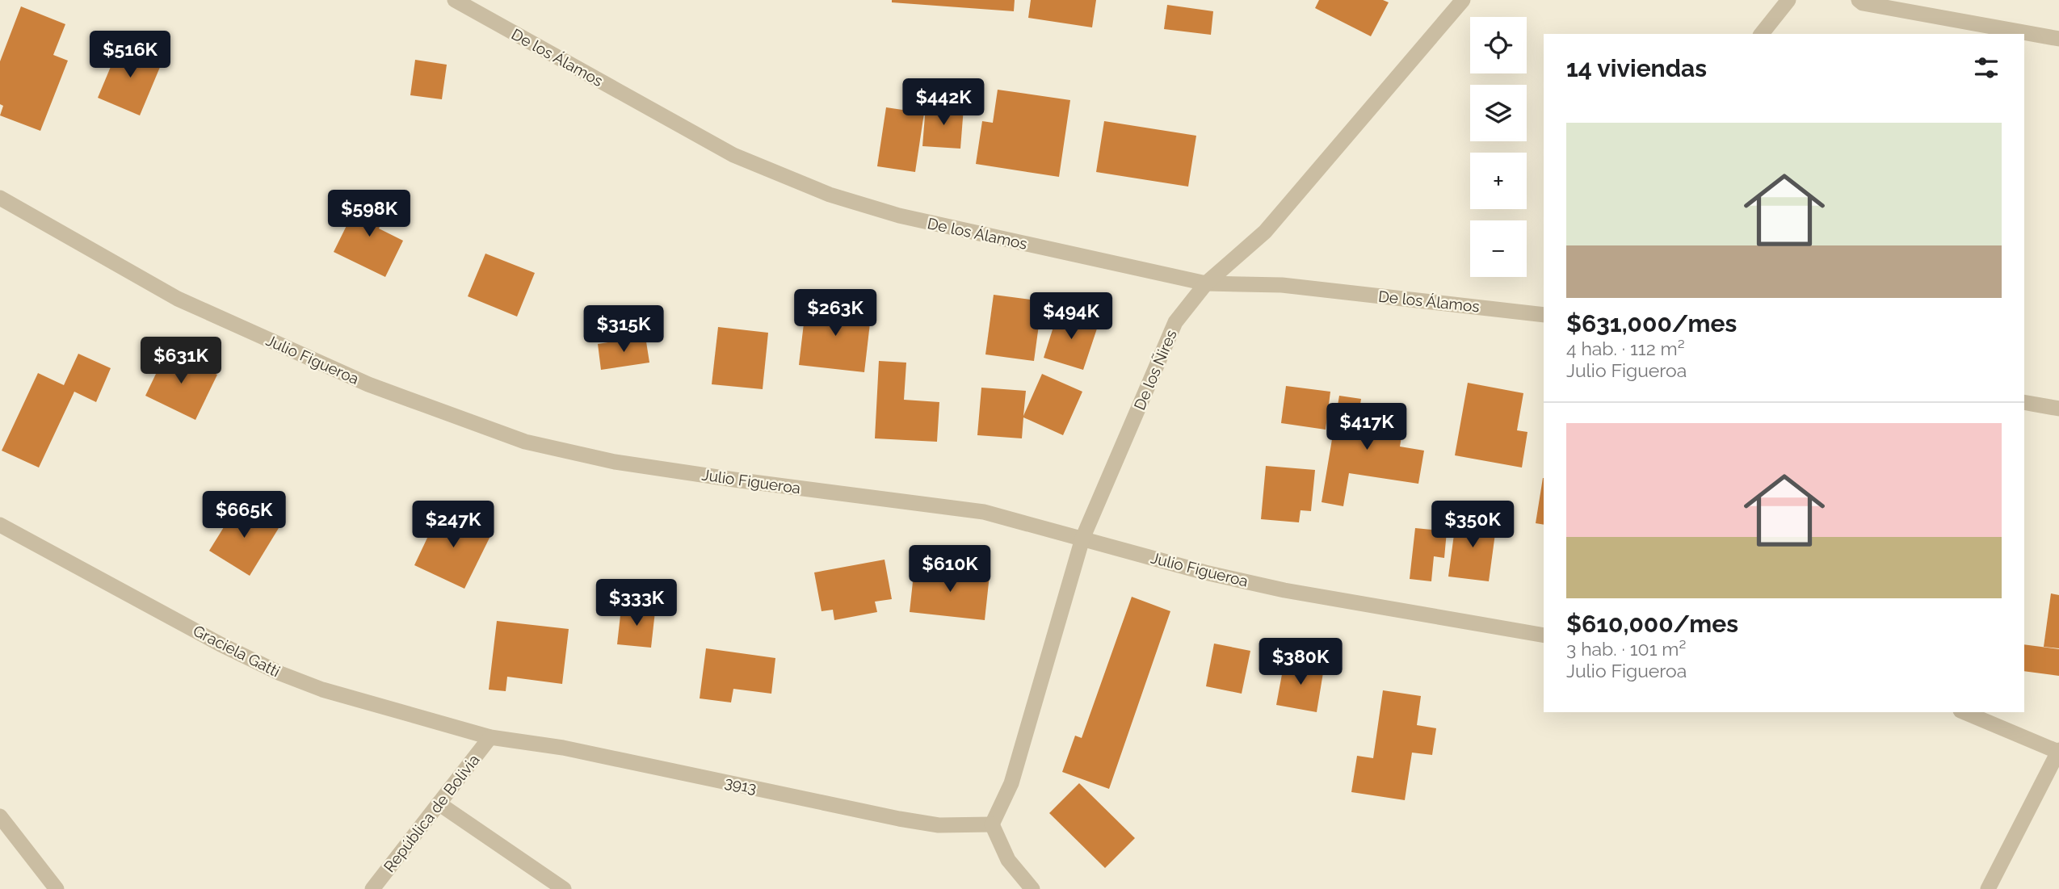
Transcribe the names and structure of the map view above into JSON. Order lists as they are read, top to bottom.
{
  "streets": {
    "street": [
      "De los Álamos",
      "Julio Figueroa",
      "De los Ñires",
      "Graciela Gatti",
      "3913",
      "República de Bolivia"
    ]
  },
  "crossings": [
    ["De los Álamos", "De los Ñires"],
    ["Julio Figueroa", "De los Ñires"],
    ["De los Ñires", "3913"],
    ["Graciela Gatti", "3913"],
    ["Graciela Gatti", "República de Bolivia"],
    ["3913", "República de Bolivia"]
  ],
  "page": {
    "map_buttons": ["+", "−"],
    "price": [
      "$516K",
      "$442K",
      "$598K",
      "$263K",
      "$494K",
      "$315K",
      "$631K",
      "$417K",
      "$665K",
      "$247K",
      "$350K",
      "$610K",
      "$333K",
      "$380K"
    ],
    "heading": "14 viviendas",
    "list": [
      {
        "name": "$631,000/mes",
        "note": "4 hab. · 112 m² · Julio Figueroa"
      },
      {
        "name": "$610,000/mes",
        "note": "3 hab. · 101 m² · Julio Figueroa"
      }
    ]
  }
}
